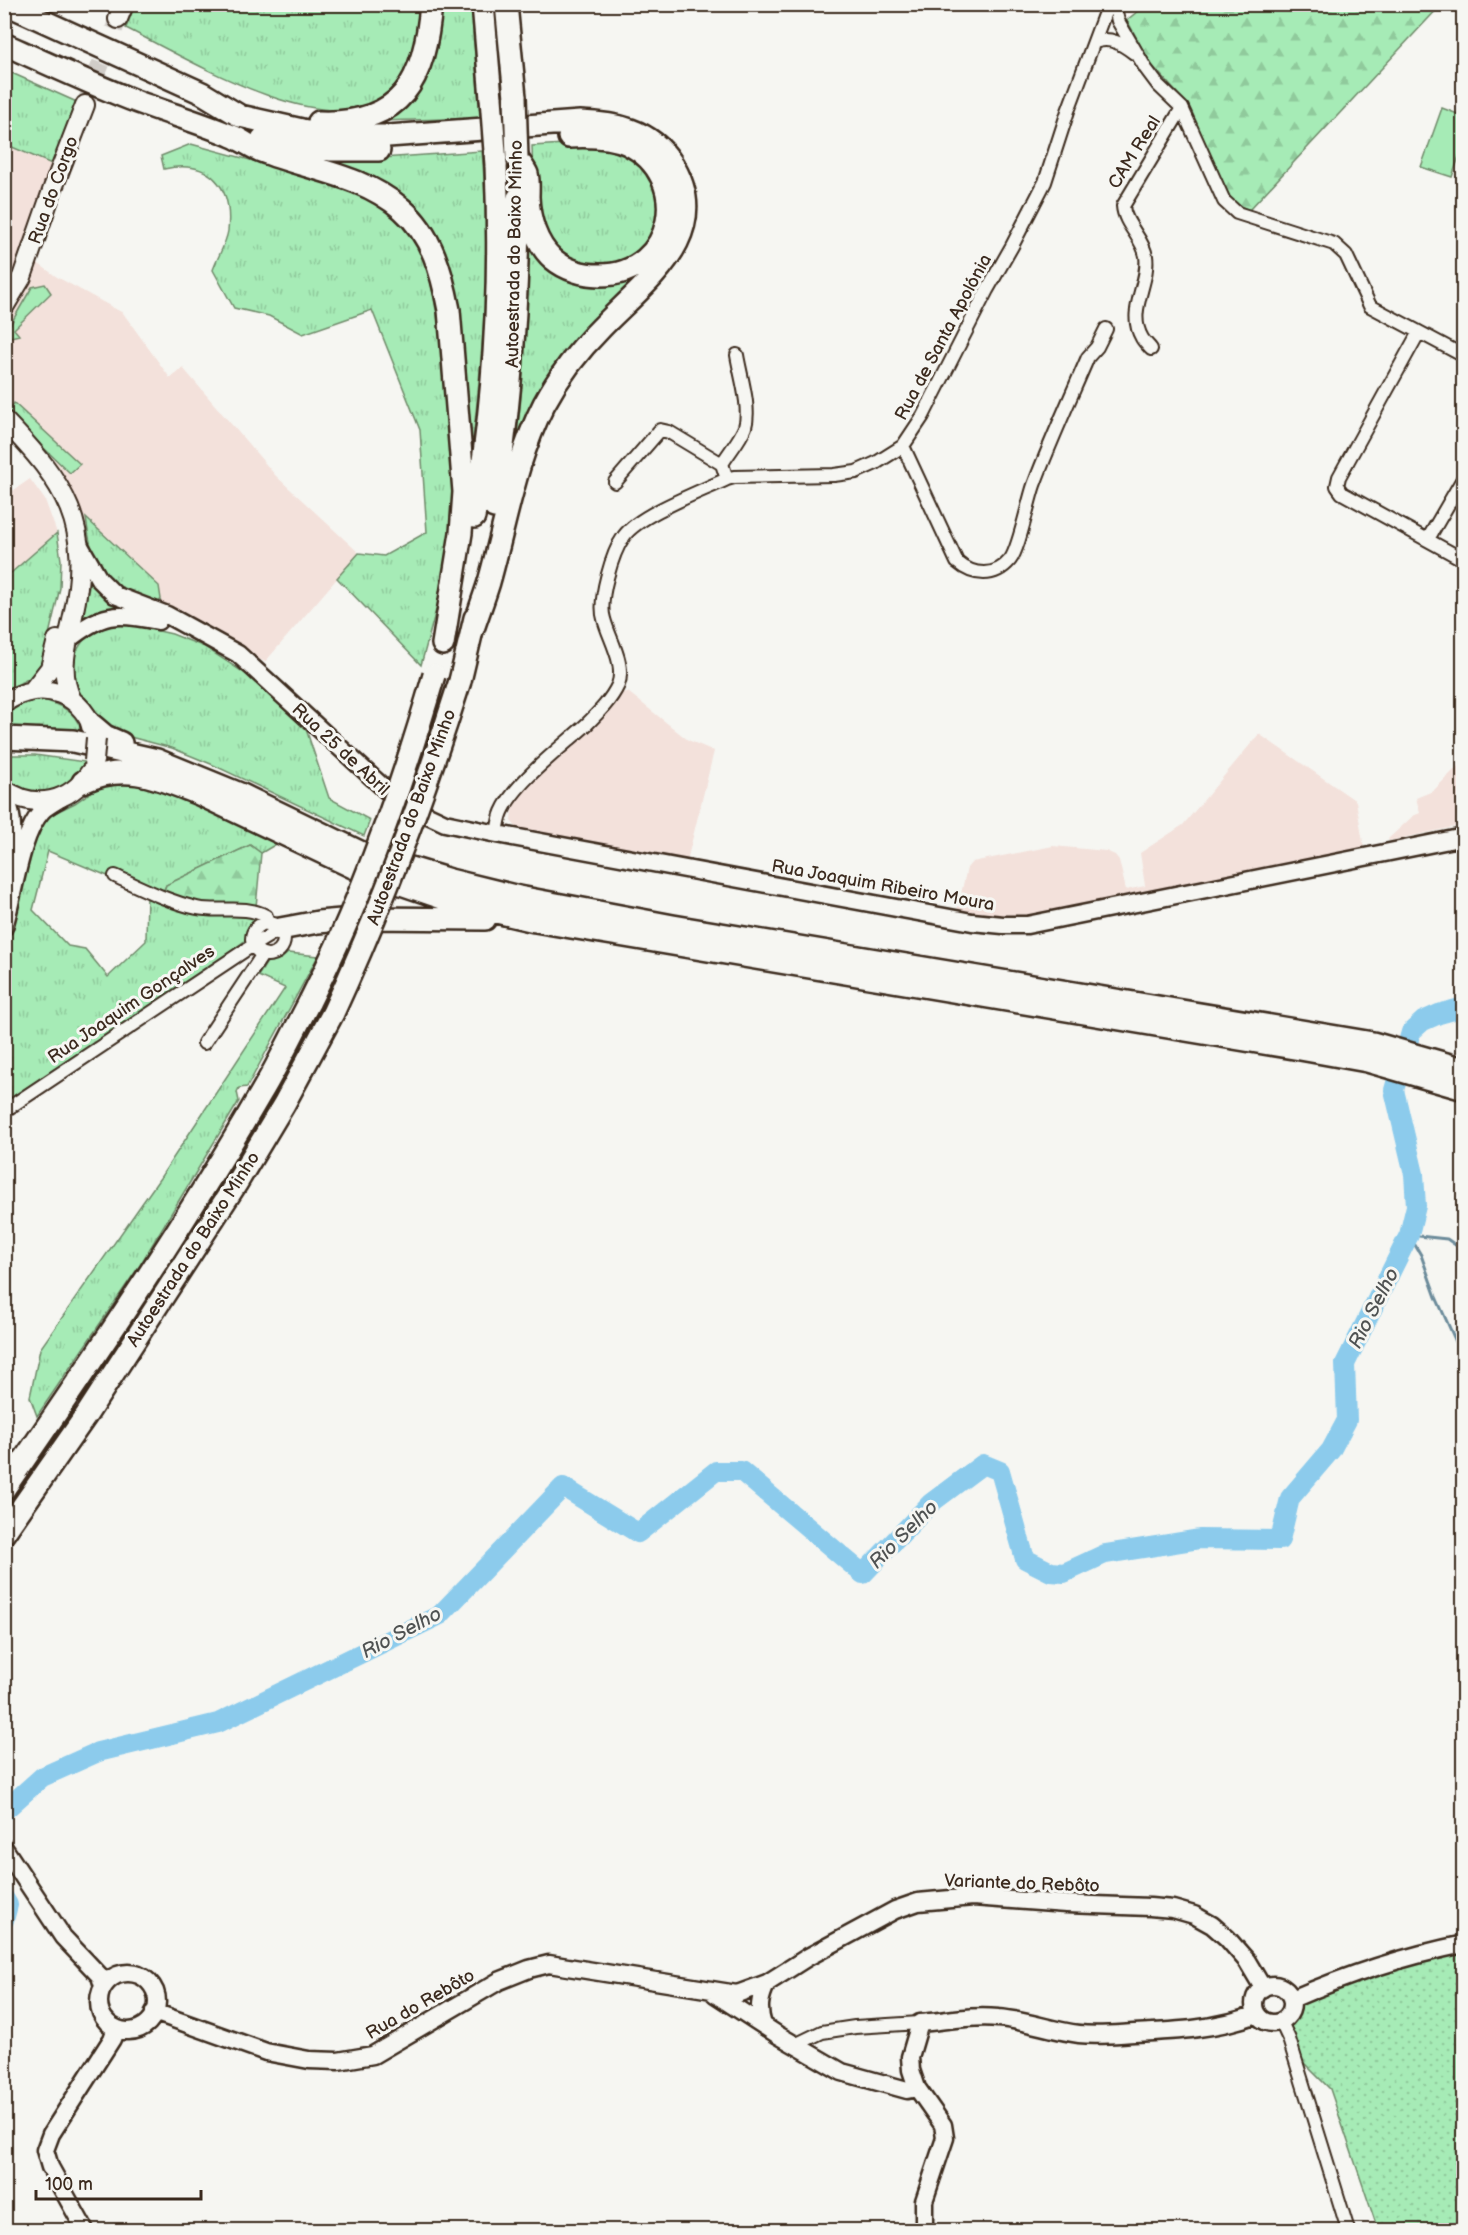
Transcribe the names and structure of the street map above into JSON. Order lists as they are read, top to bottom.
{
  "streets": {
    "highway": ["Autoestrada do Baixo Minho"],
    "main road": ["Rua do Corgo", "Rua 25 de Abril"],
    "street": [
      "CAM Real",
      "Rua de Santa Apolónia",
      "Rua Joaquim Ribeiro Moura",
      "Rua Joaquim Gonçalves",
      "Variante do Rebôto",
      "Rua do Rebôto"
    ]
  },
  "crossings": [
    ["Rua de Santa Apolónia", "Rua 25 de Abril"],
    ["Rua de Santa Apolónia", "Rua Joaquim Ribeiro Moura"],
    ["Rua 25 de Abril", "Rua Joaquim Ribeiro Moura"],
    ["Variante do Rebôto", "Rua do Rebôto"]
  ],
  "water": ["Rio Selho"],
  "scale_bar": "100 m"
}
